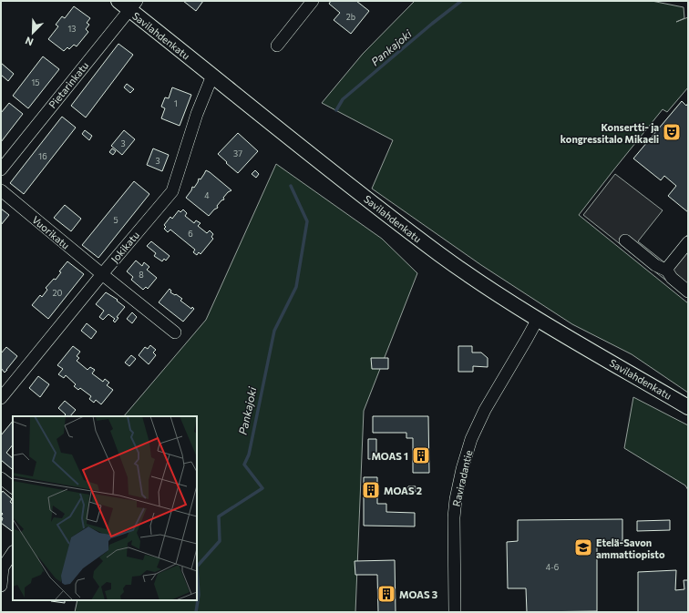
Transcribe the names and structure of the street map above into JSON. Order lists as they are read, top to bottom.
{
  "streets": {
    "main road": ["Savilahdenkatu"],
    "street": [
      "Pietarinkatu",
      "Vuorikatu",
      "Jokikatu",
      "Raviradantie"
    ]
  },
  "crossings": [
    ["Savilahdenkatu", "Pietarinkatu"],
    ["Savilahdenkatu", "Jokikatu"],
    ["Savilahdenkatu", "Raviradantie"],
    ["Vuorikatu", "Jokikatu"]
  ],
  "water": ["Pankajoki"],
  "places": {
    "theatre": ["Konsertti- ja kongressitalo Mikaeli"],
    "building": ["MOAS 1", "MOAS 2", "MOAS 3"],
    "school or university": ["Etelä-Savon ammattiopisto"]
  },
  "house_numbers": [
    "2b",
    "13",
    "15",
    "1",
    "3",
    "37",
    "16",
    "3",
    "4",
    "5",
    "6",
    "8",
    "20",
    "4-6"
  ],
  "north": "bottom left"
}
